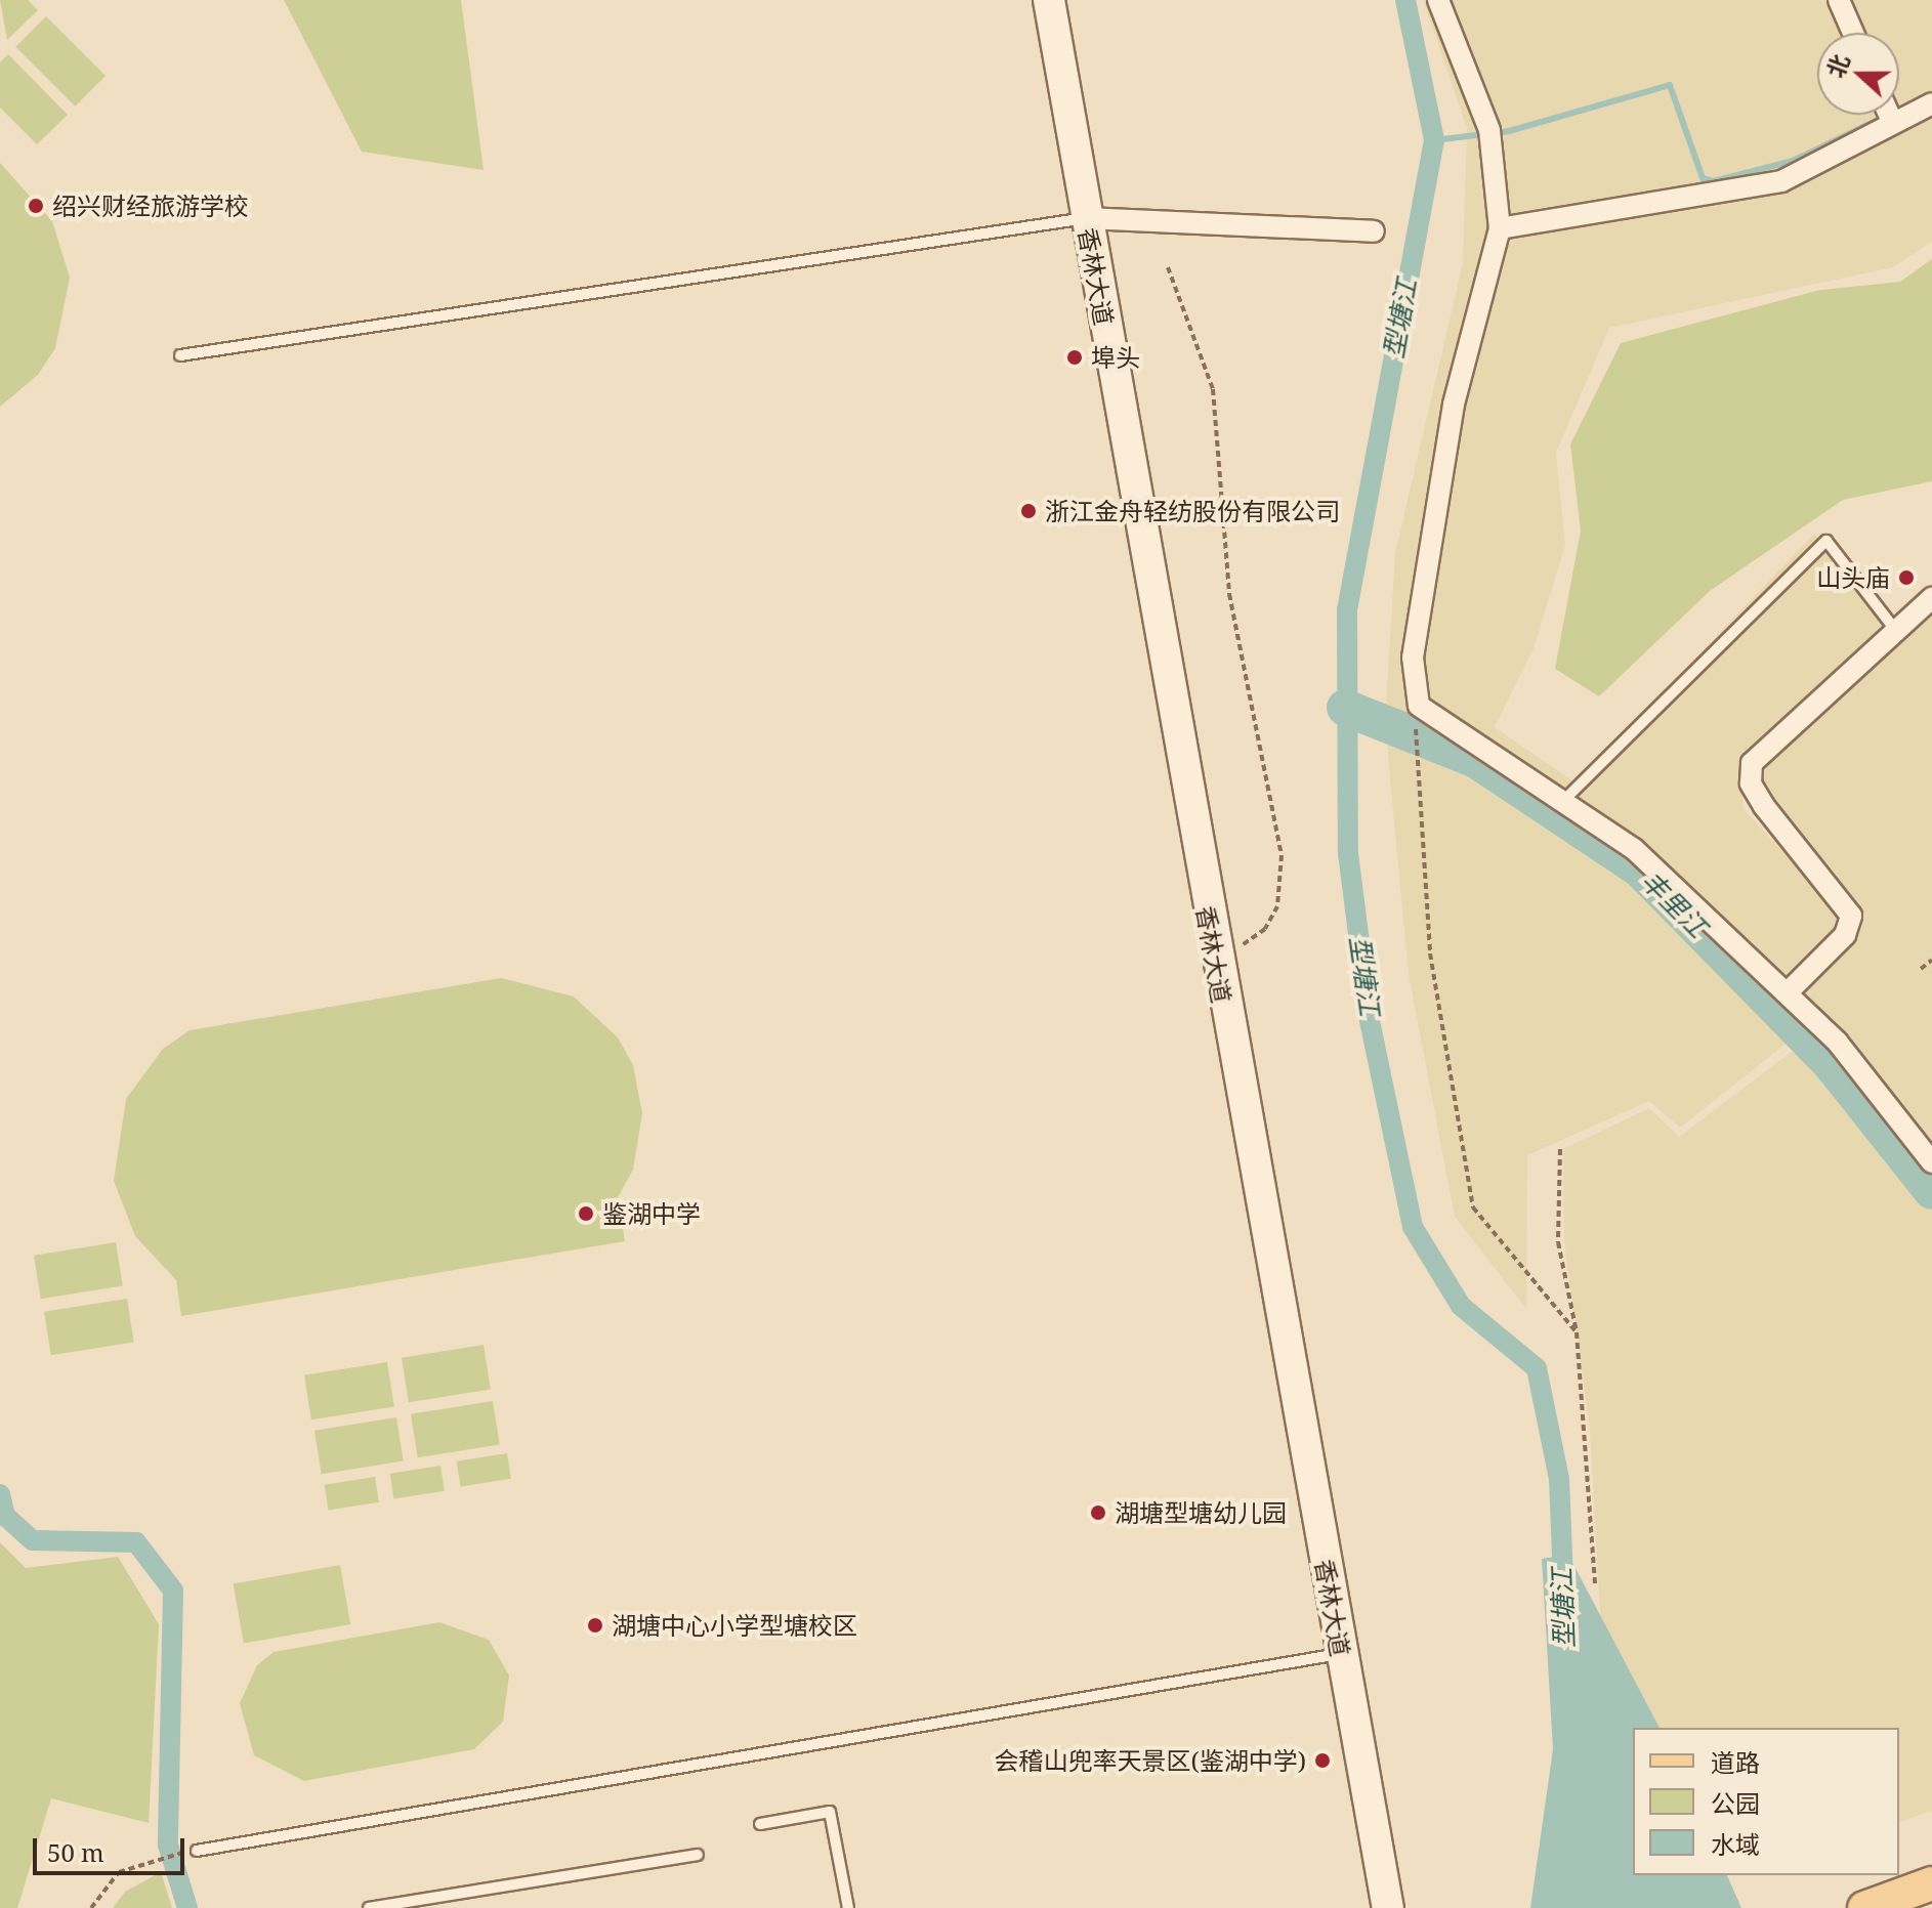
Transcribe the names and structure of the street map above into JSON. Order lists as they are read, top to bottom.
{
  "streets": {
    "main road": ["香林大道"]
  },
  "water": ["型塘江", "丰里江"],
  "places": [
    "绍兴财经旅游学校",
    "埠头",
    "浙江金舟轻纺股份有限公司",
    "山头庙",
    "鉴湖中学",
    "湖塘型塘幼儿园",
    "湖塘中心小学型塘校区",
    "会稽山兜率天景区(鉴湖中学)"
  ],
  "legend": ["道路", "公园", "水域"],
  "scale_bar": "50 m",
  "north": "left"
}
